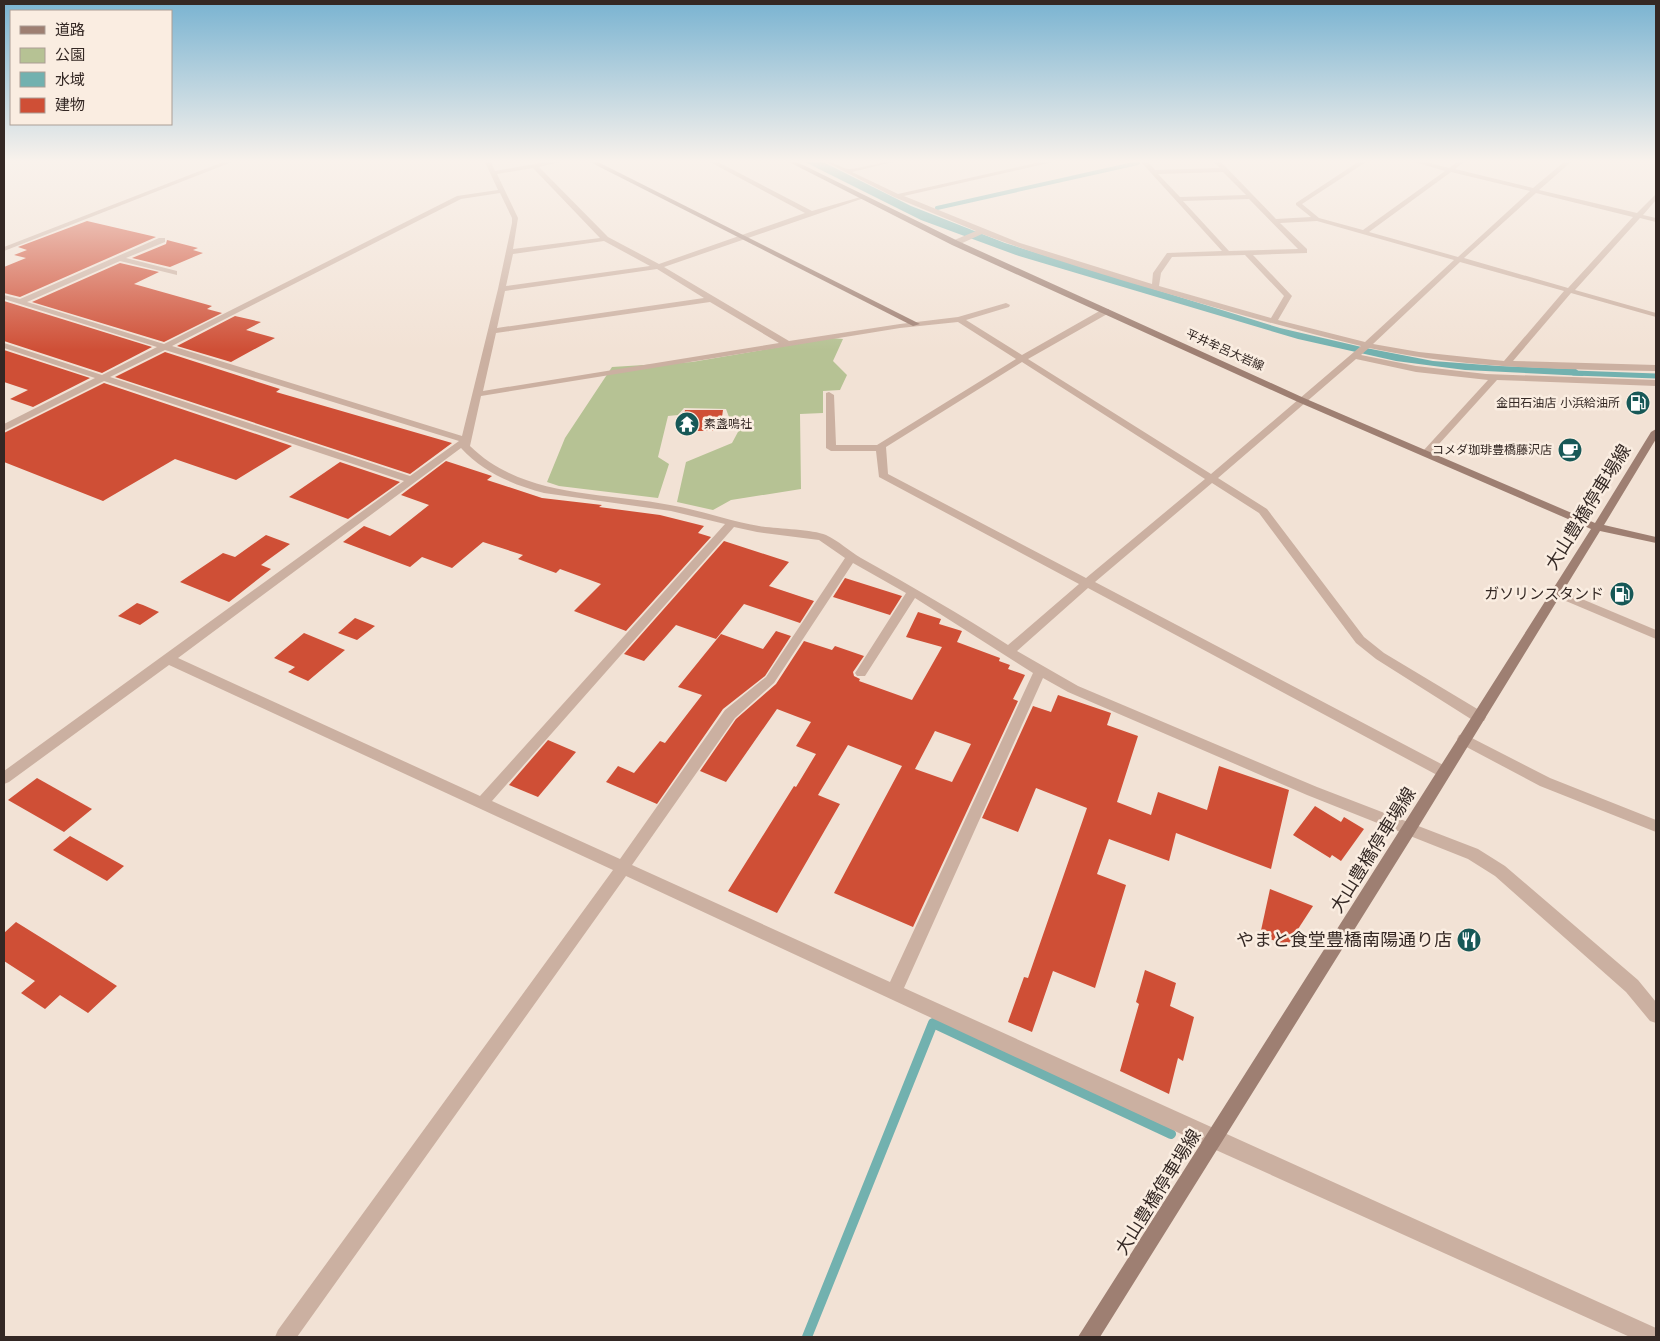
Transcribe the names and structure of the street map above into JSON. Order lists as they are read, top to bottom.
{
  "streets": {
    "main road": ["平井牟呂大岩線", "大山豊橋停車場線"]
  },
  "crossings": [
    ["平井牟呂大岩線", "大山豊橋停車場線"]
  ],
  "places": {
    "fuel station": ["金田石油店 小浜給油所", "ガソリンスタンド"],
    "temple": ["素盞鳴社"],
    "cafe": ["コメダ珈琲豊橋藤沢店"],
    "restaurant": ["やまと食堂豊橋南陽通り店"]
  },
  "legend": [
    "道路",
    "公園",
    "水域",
    "建物"
  ]
}
